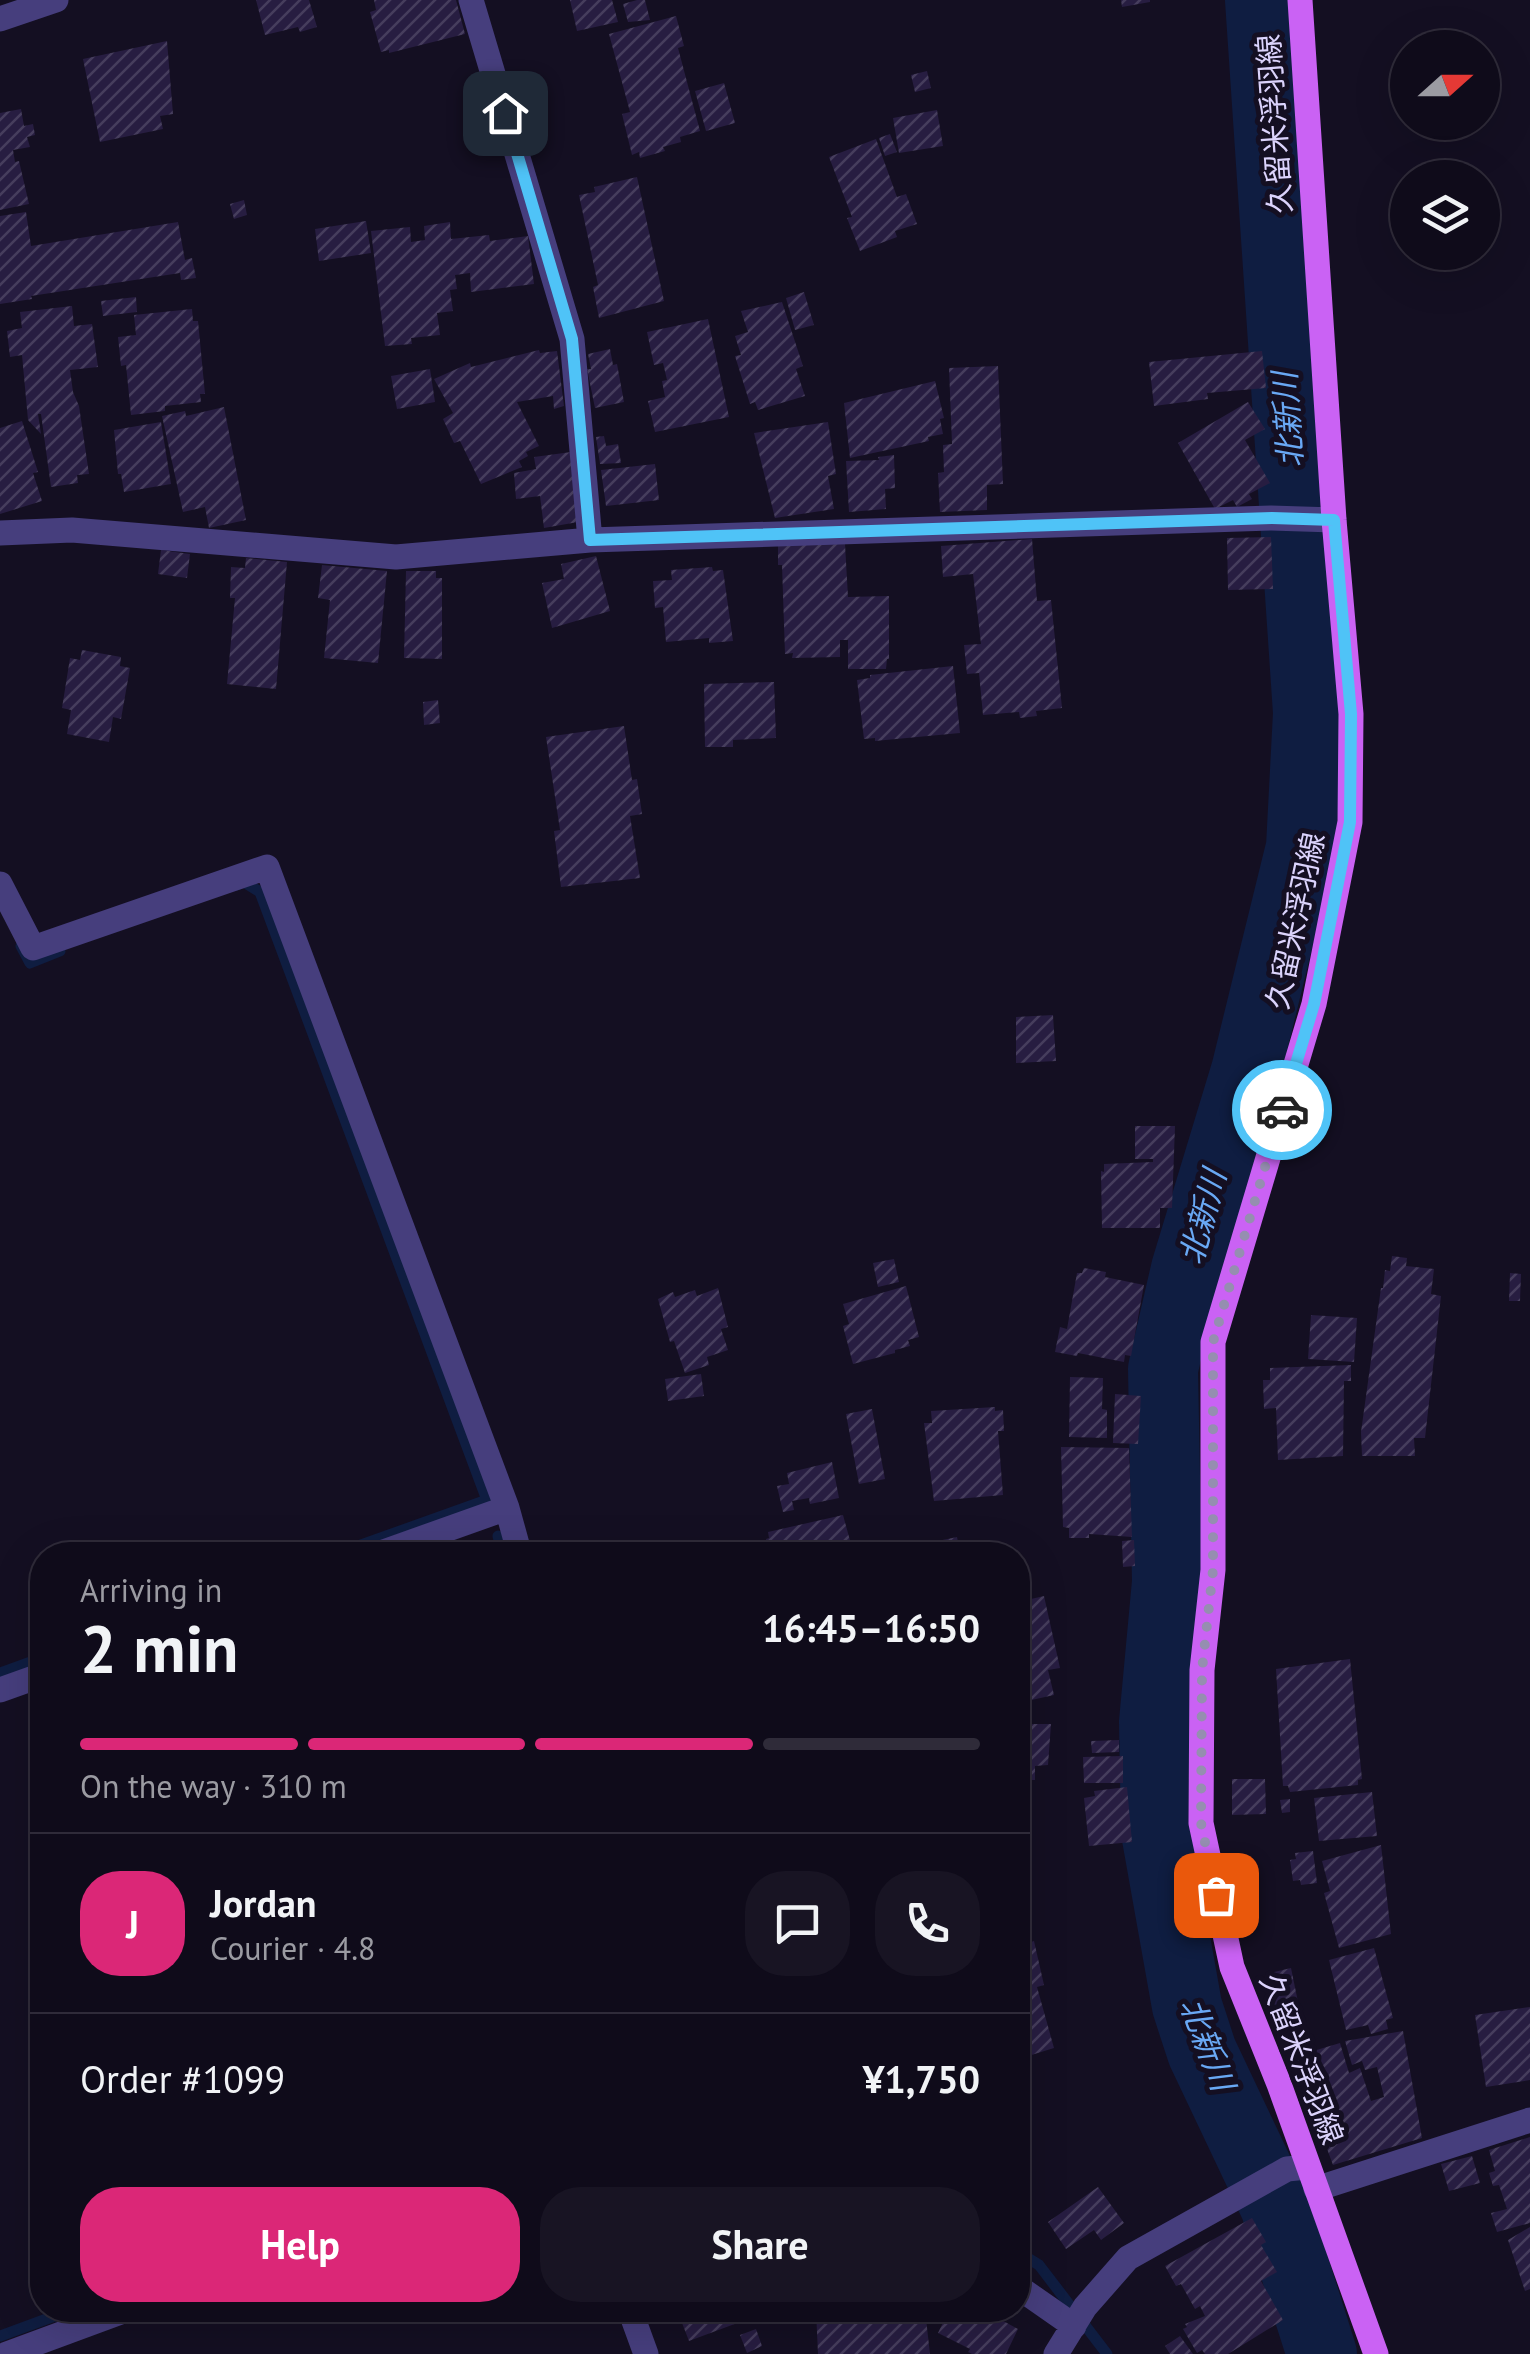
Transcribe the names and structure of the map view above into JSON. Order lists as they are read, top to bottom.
{
  "streets": {
    "main road": ["久留米浮羽線"]
  },
  "water": ["北新川"],
  "north": "right",
  "page": {
    "heading": ["2 min", "Arriving in", "16:45–16:50"],
    "panel": [
      "Jordan",
      "Courier · 4.8",
      "Order #1099",
      "¥1,750"
    ],
    "bar": "On the way · 310 m",
    "round": "J",
    "buttons": ["Help", "Share"]
  }
}
